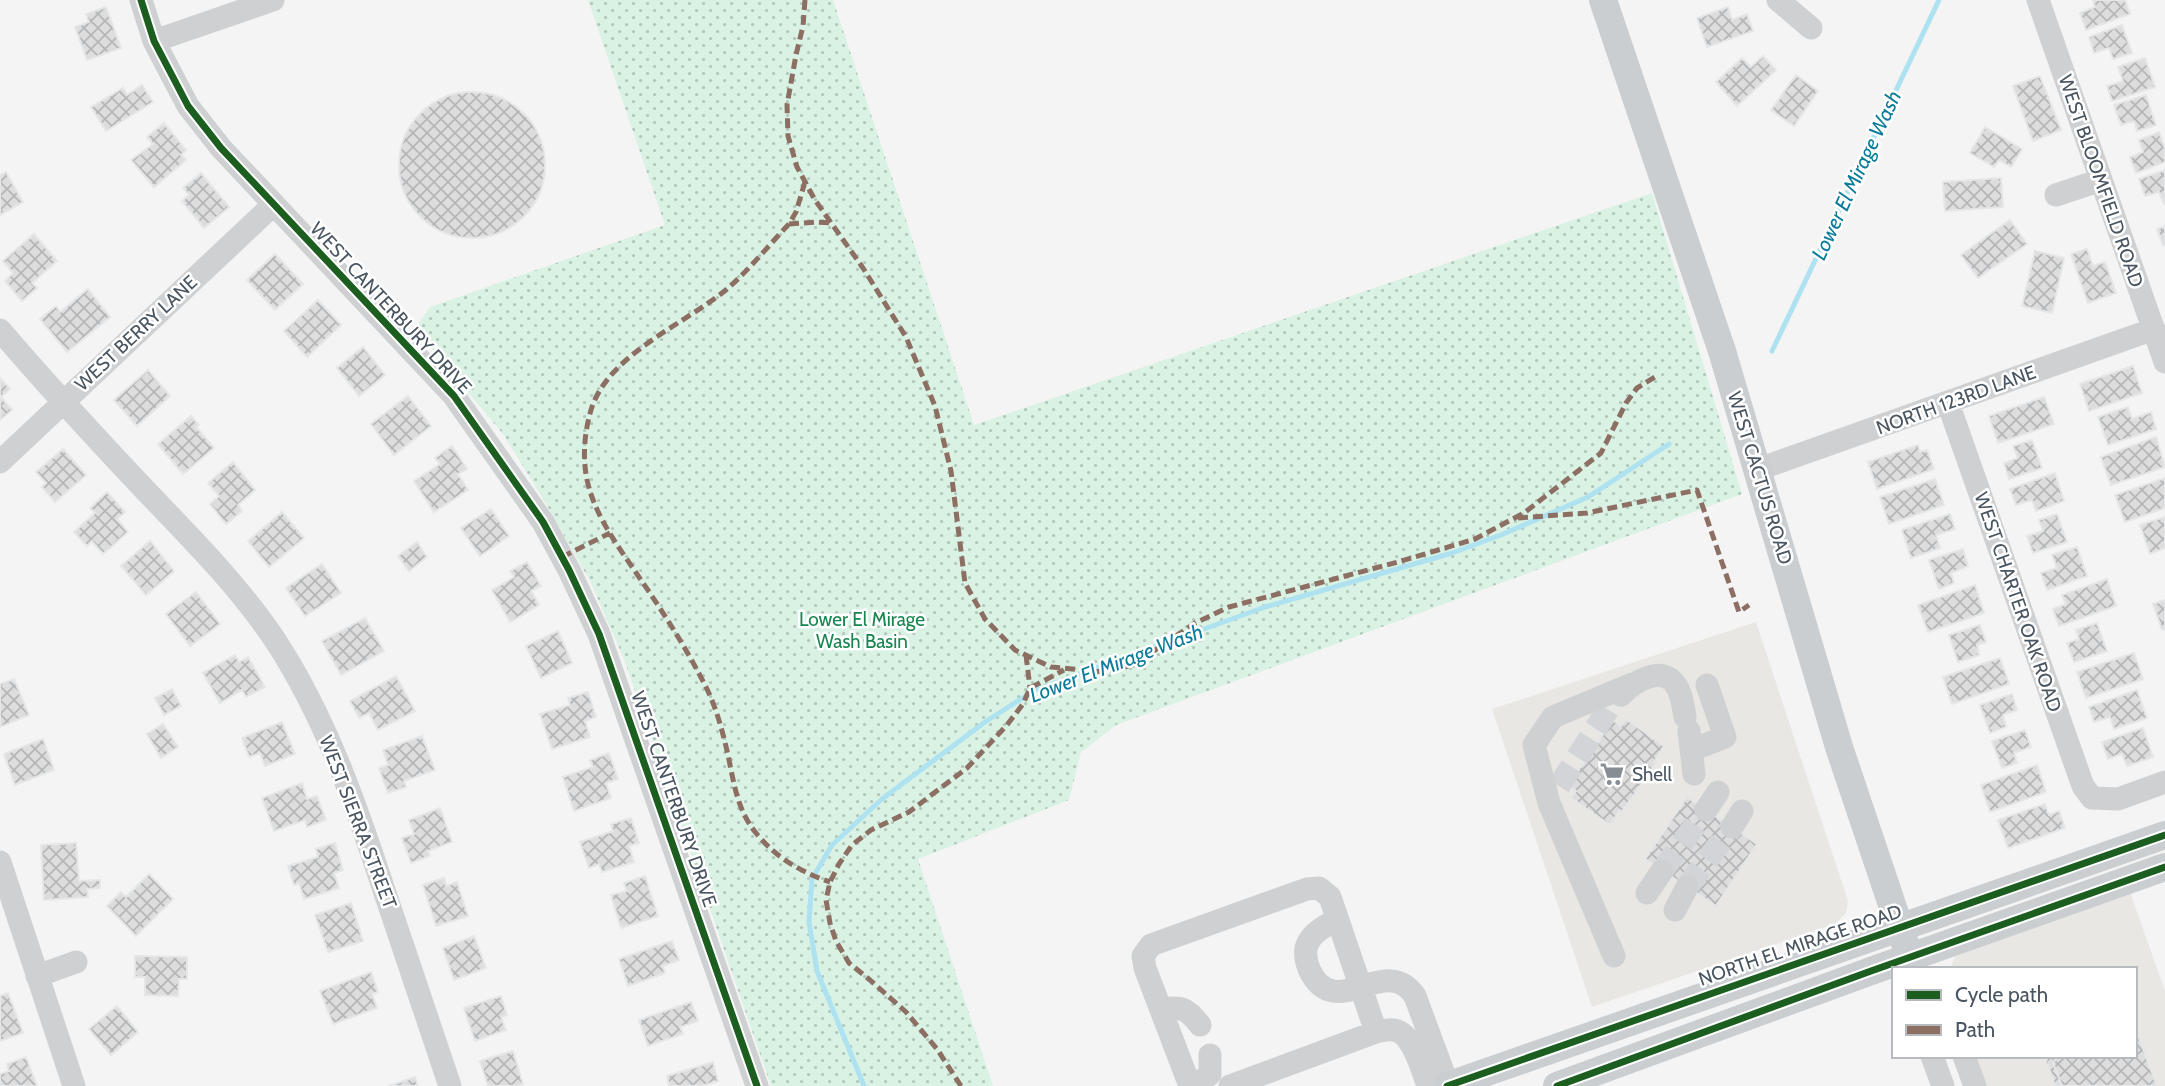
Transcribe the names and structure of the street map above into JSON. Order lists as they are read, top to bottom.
{
  "streets": {
    "main road": ["WEST CACTUS ROAD", "NORTH EL MIRAGE ROAD"],
    "street": [
      "WEST BLOOMFIELD ROAD",
      "WEST CANTERBURY DRIVE",
      "WEST BERRY LANE",
      "NORTH 123RD LANE",
      "WEST CHARTER OAK ROAD",
      "WEST SIERRA STREET"
    ]
  },
  "crossings": [
    ["WEST BLOOMFIELD ROAD", "NORTH 123RD LANE"],
    ["WEST CANTERBURY DRIVE", "WEST BERRY LANE"],
    ["WEST BERRY LANE", "WEST SIERRA STREET"],
    ["NORTH 123RD LANE", "WEST CACTUS ROAD"],
    ["NORTH 123RD LANE", "WEST CHARTER OAK ROAD"],
    ["WEST CACTUS ROAD", "NORTH EL MIRAGE ROAD"]
  ],
  "water": ["Lower El Mirage Wash"],
  "parks": ["Lower El Mirage Wash Basin"],
  "places": {
    "supermarket": ["Shell"]
  },
  "legend": ["Cycle path", "Path"]
}
